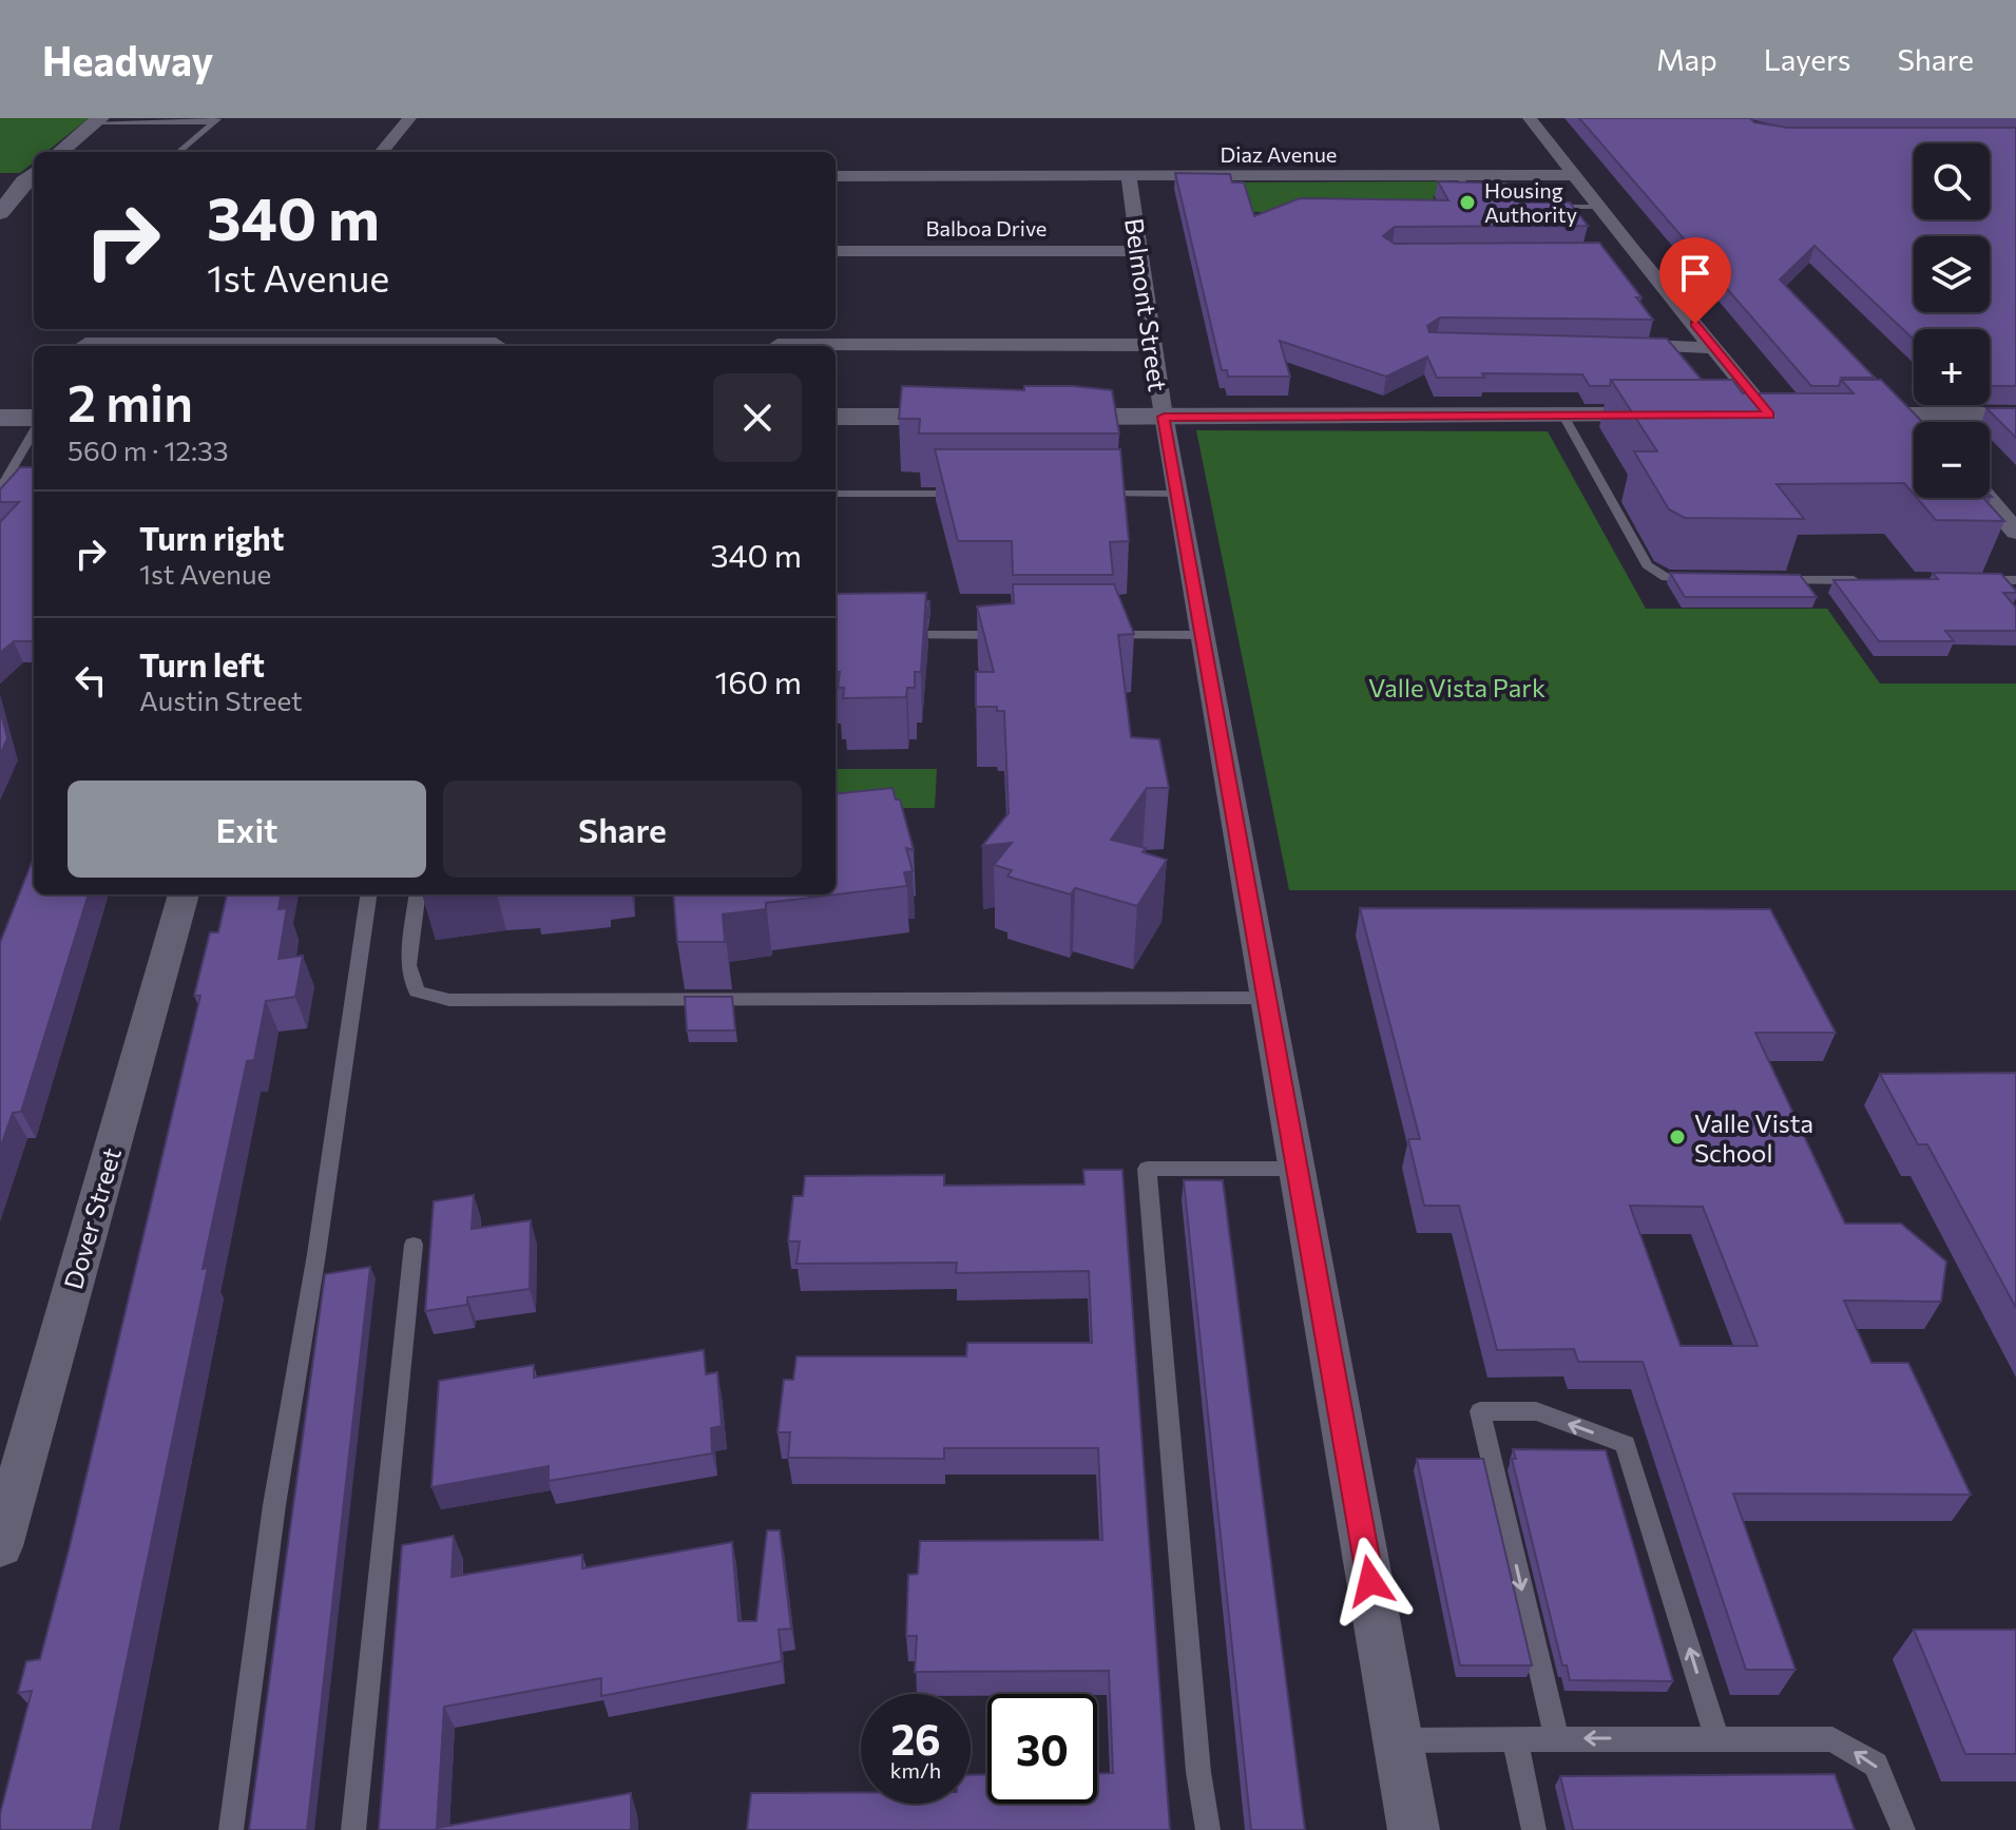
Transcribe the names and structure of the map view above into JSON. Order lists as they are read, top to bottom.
{
  "streets": {
    "street": [
      "Diaz Avenue",
      "Balboa Drive",
      "Belmont Street",
      "Dover Street"
    ]
  },
  "crossings": [
    ["Diaz Avenue", "Belmont Street"],
    ["Balboa Drive", "Belmont Street"]
  ],
  "parks": ["Valle Vista Park"],
  "places": ["Housing Authority", "Valle Vista School"],
  "page": {
    "header": "Headway",
    "nav": ["Map", "Layers", "Share"],
    "map_buttons": ["+", "−"],
    "turn": ["340 m", "1st Avenue"],
    "heading": ["2 min", "560 m · 12:33"],
    "list": [
      {
        "name": "Turn right",
        "note": "1st Avenue",
        "value": "340 m"
      },
      {
        "name": "Turn left",
        "note": "Austin Street",
        "value": "160 m"
      }
    ],
    "buttons": ["Exit", "Share"],
    "speed": "26 km/h",
    "limit": "30"
  }
}
